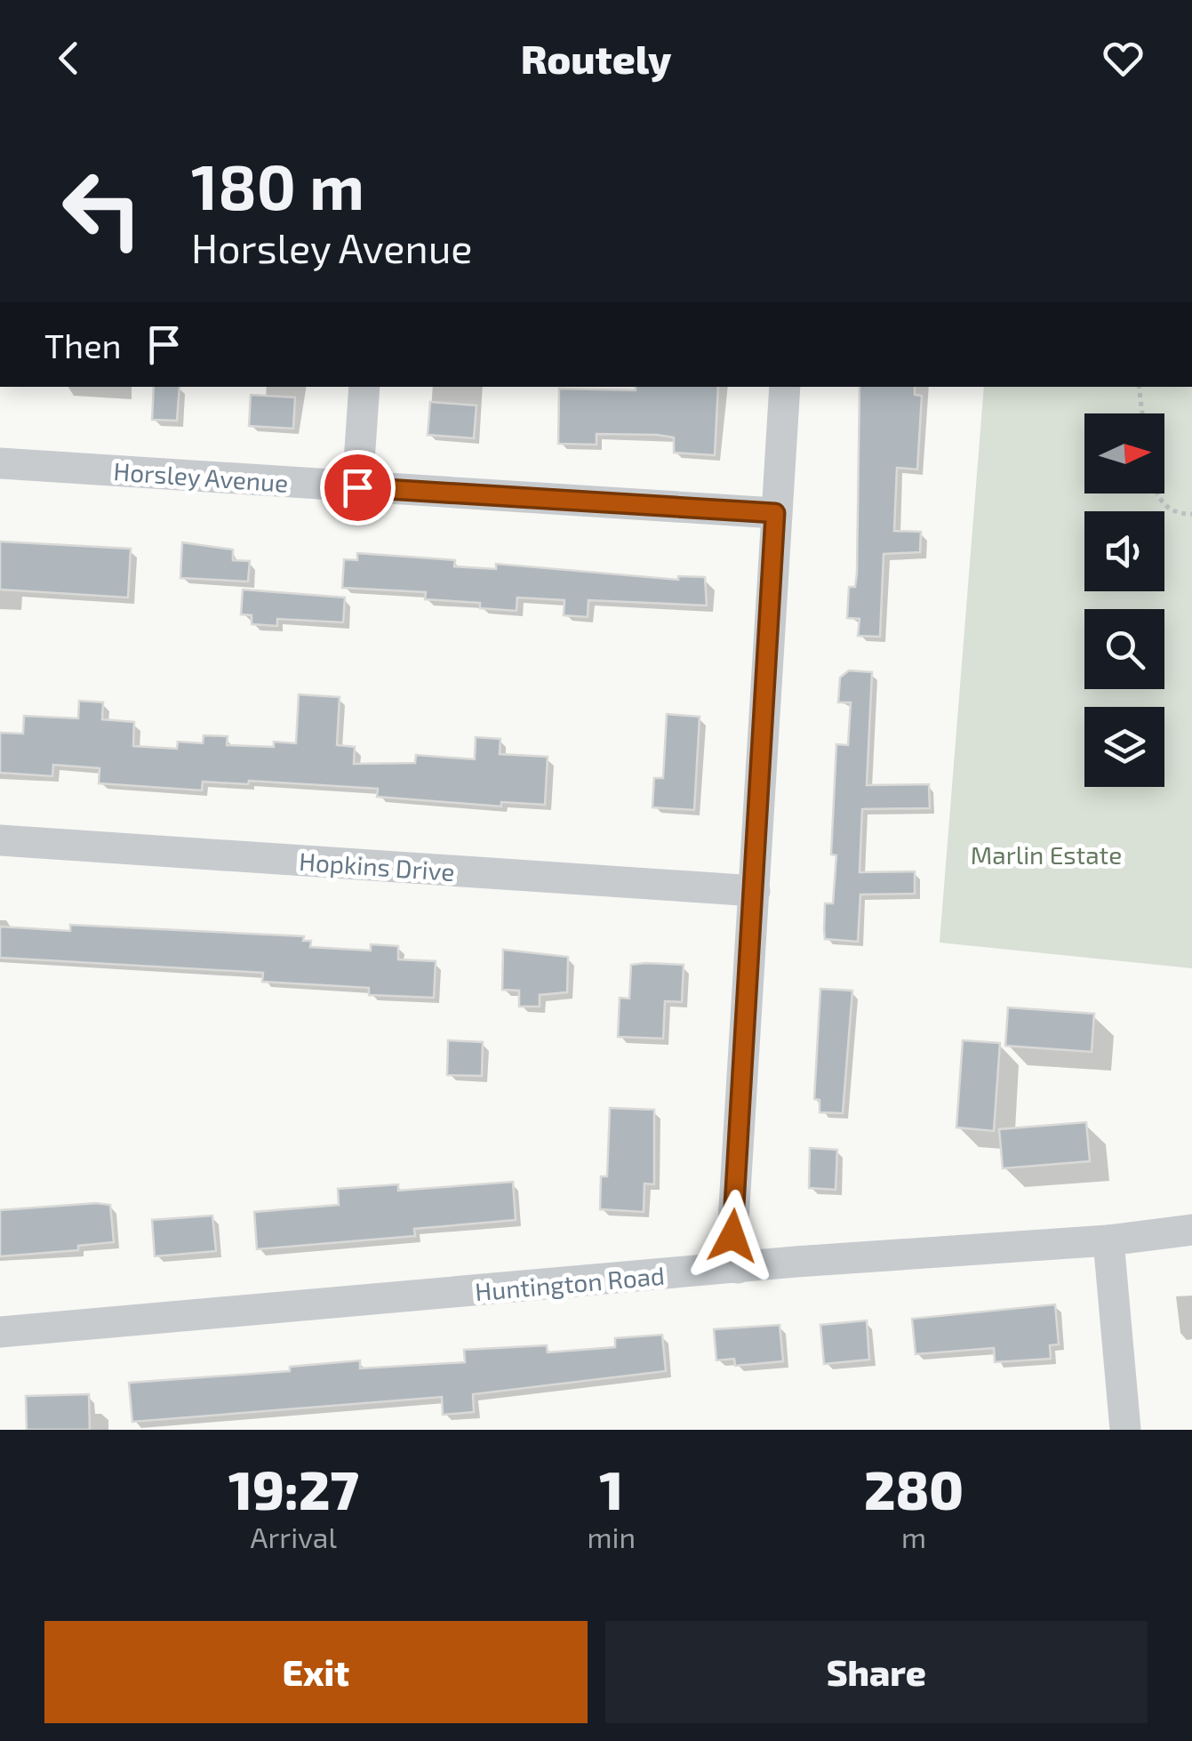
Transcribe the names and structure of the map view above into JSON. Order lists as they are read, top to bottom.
{
  "streets": {
    "street": ["Horsley Avenue", "Hopkins Drive", "Huntington Road"]
  },
  "parks": ["Marlin Estate"],
  "north": "right",
  "page": {
    "header": "Routely",
    "turn": ["180 m", "Horsley Avenue"],
    "then": "Then",
    "eta": [
      "19:27",
      "Arrival",
      "1",
      "min",
      "280",
      "m"
    ],
    "buttons": ["Exit", "Share"]
  }
}
